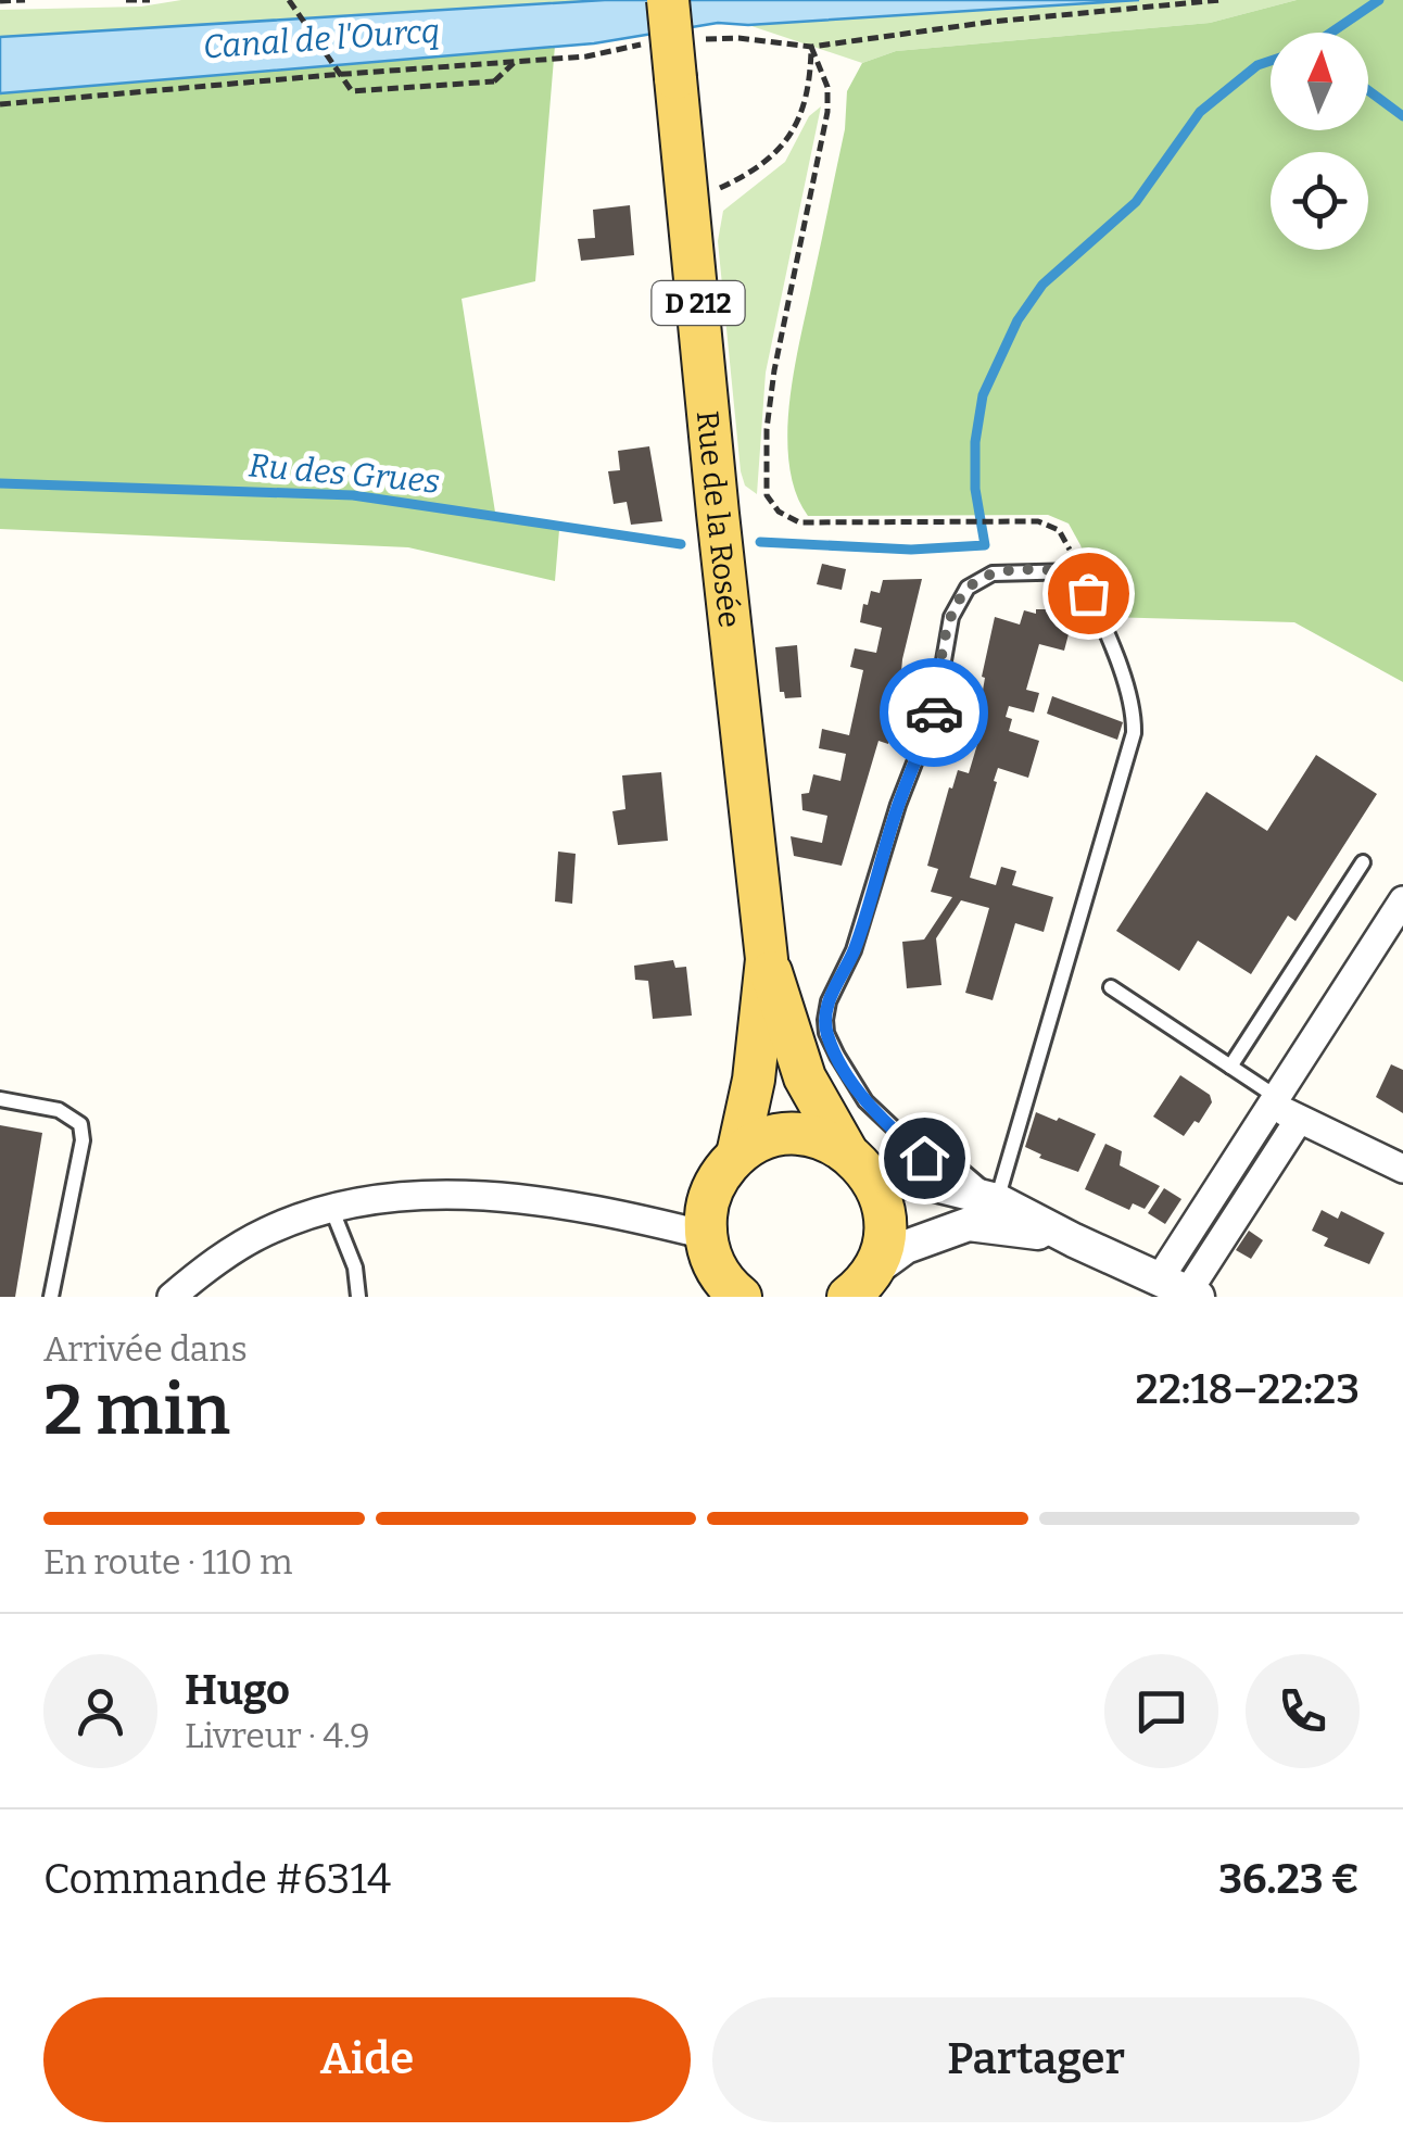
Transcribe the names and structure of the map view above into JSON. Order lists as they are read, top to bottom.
{
  "streets": {
    "main road": ["D 212", "Rue de la Rosée"]
  },
  "water": ["Canal de l'Ourcq", "Ru des Grues"],
  "north": "top",
  "page": {
    "heading": ["2 min", "Arrivée dans", "22:18–22:23"],
    "panel": [
      "Hugo",
      "Livreur · 4.9",
      "Commande #6314",
      "36.23 €"
    ],
    "bar": "En route · 110 m",
    "buttons": ["Aide", "Partager"]
  }
}
